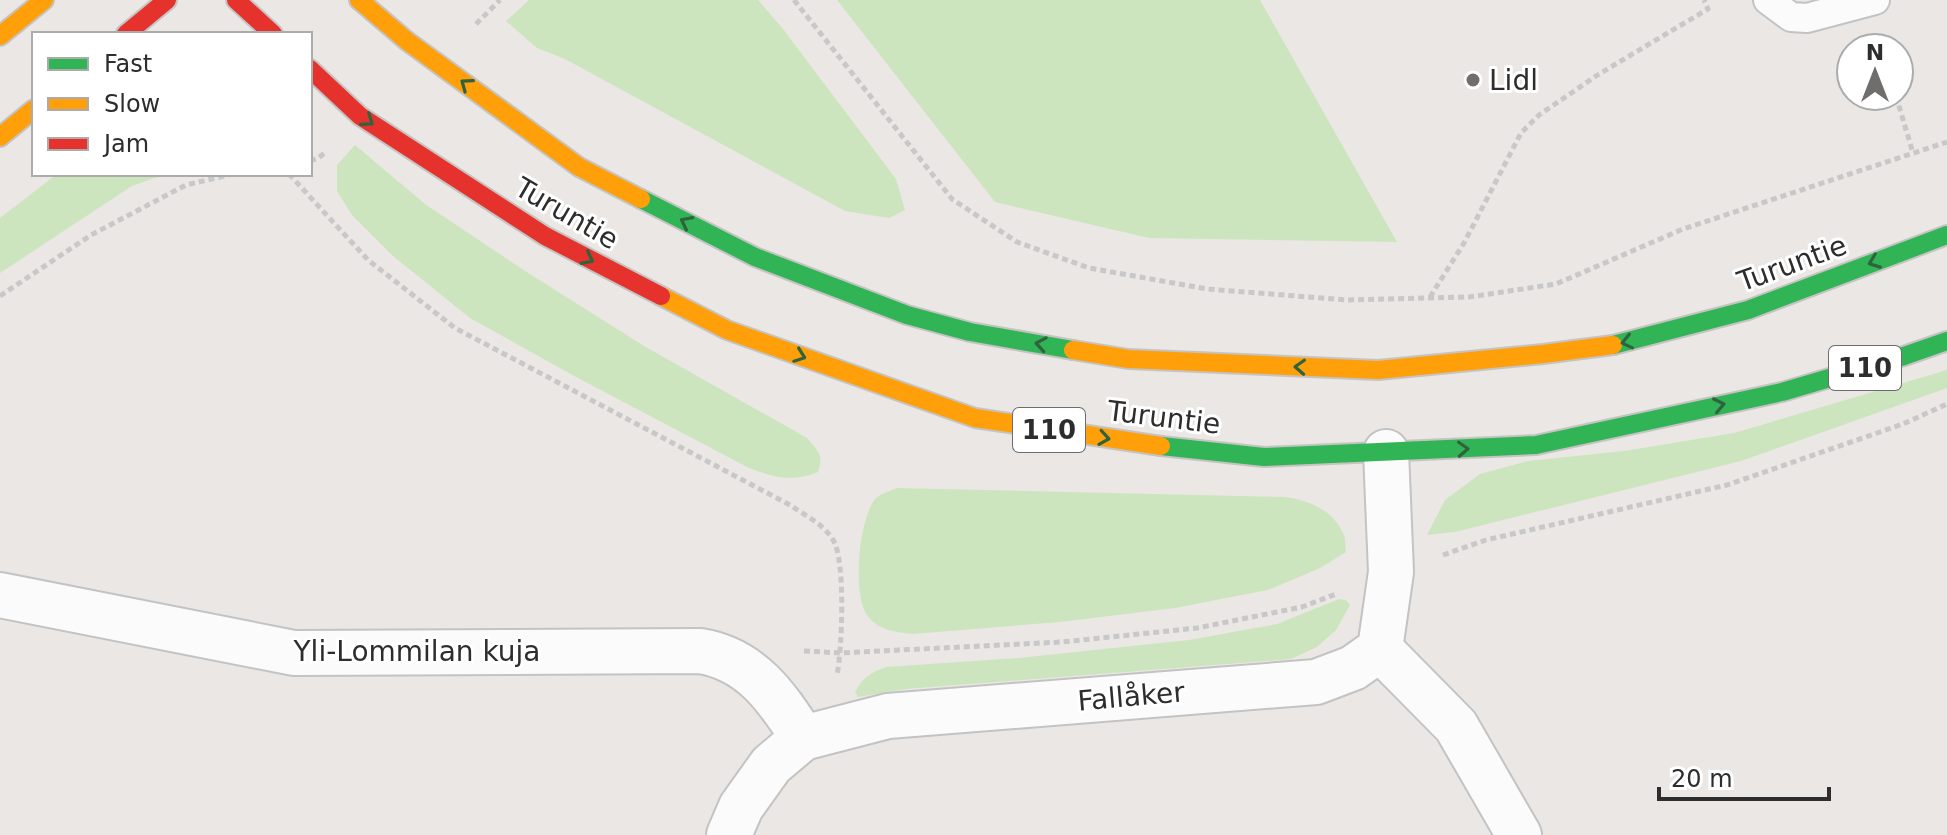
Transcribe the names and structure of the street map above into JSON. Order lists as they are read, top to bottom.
{
  "streets": {
    "main road": ["Turuntie", "110"],
    "street": ["Yli-Lommilan kuja", "Fallåker"]
  },
  "crossings": [
    ["Yli-Lommilan kuja", "Fallåker"]
  ],
  "places": ["Lidl"],
  "legend": ["Fast", "Slow", "Jam"],
  "scale_bar": "20 m",
  "north": "top"
}
